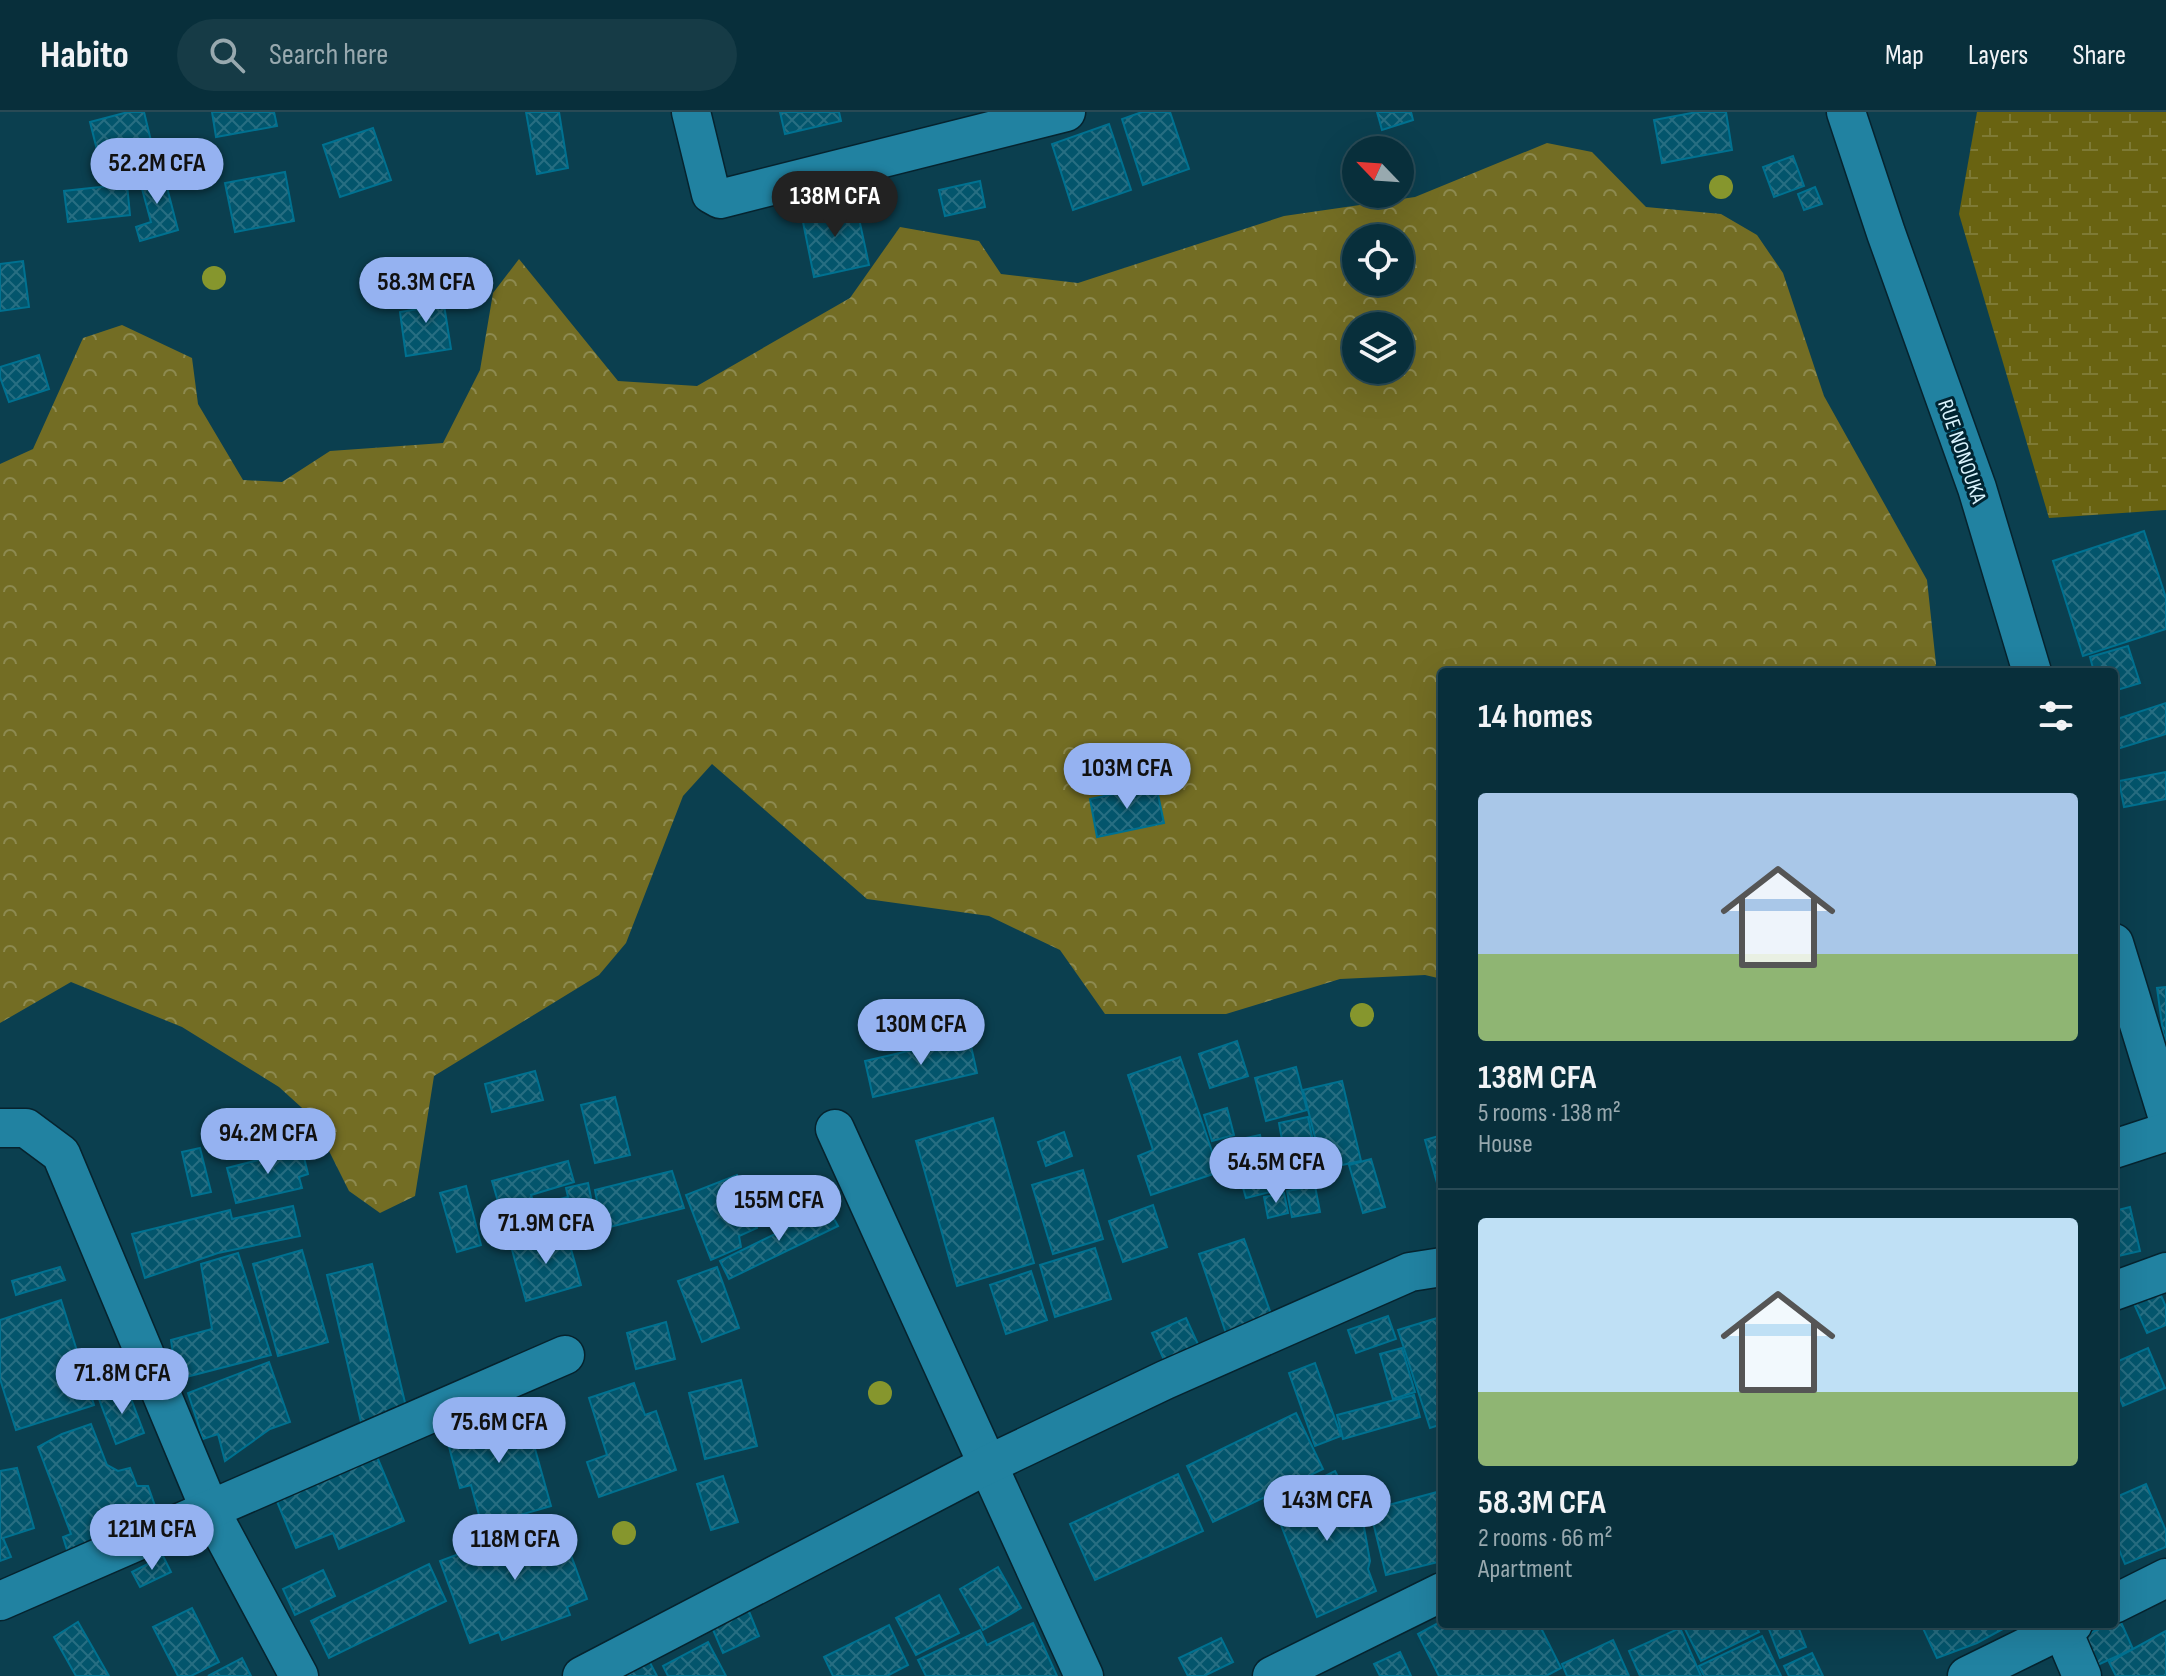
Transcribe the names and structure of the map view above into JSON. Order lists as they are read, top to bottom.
{
  "streets": {
    "street": ["RUE NONOUKA"]
  },
  "north": "top left",
  "page": {
    "header": "Habito",
    "search": "Search here",
    "nav": ["Map", "Layers", "Share"],
    "price": [
      "52.2M CFA",
      "138M CFA",
      "58.3M CFA",
      "103M CFA",
      "130M CFA",
      "94.2M CFA",
      "54.5M CFA",
      "155M CFA",
      "71.9M CFA",
      "71.8M CFA",
      "75.6M CFA",
      "143M CFA",
      "121M CFA",
      "118M CFA"
    ],
    "heading": "14 homes",
    "list": [
      {
        "name": "138M CFA",
        "note": "5 rooms · 138 m² · House"
      },
      {
        "name": "58.3M CFA",
        "note": "2 rooms · 66 m² · Apartment"
      }
    ]
  }
}
